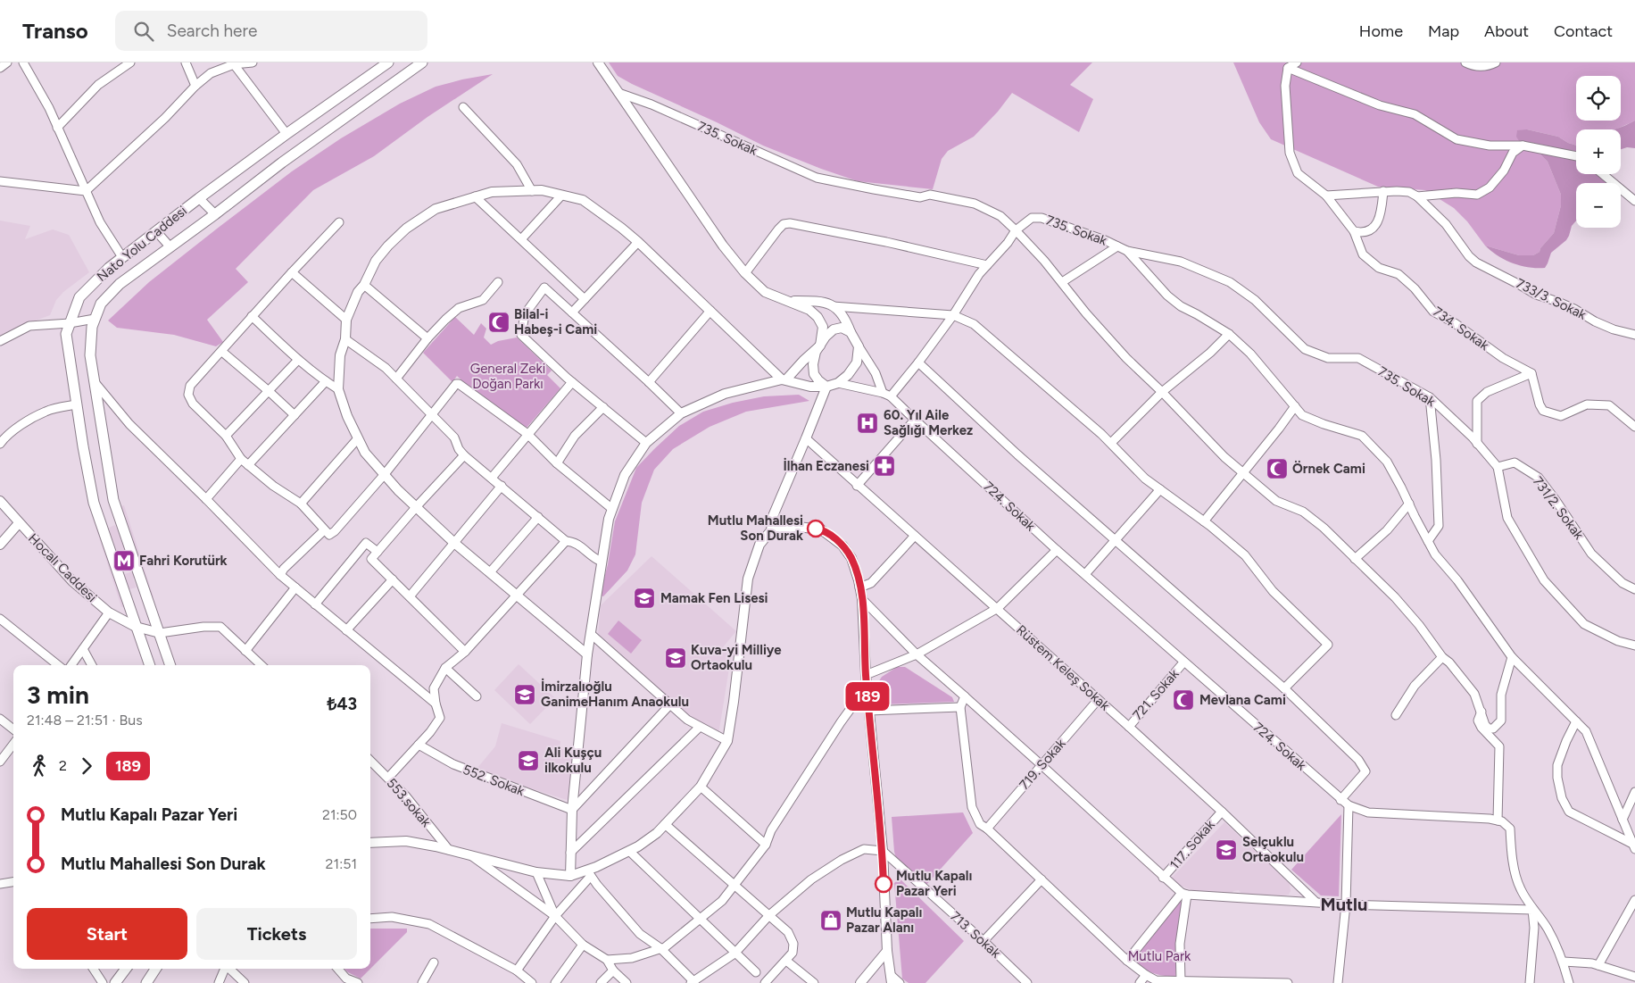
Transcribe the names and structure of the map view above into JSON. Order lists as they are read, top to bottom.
{
  "streets": {
    "main road": ["Nato Yolu Caddesi"],
    "street": [
      "735. Sokak",
      "733/3. Sokak",
      "734. Sokak",
      "724. Sokak",
      "731/2. Sokak",
      "Hocalı Caddesi",
      "Rüstem Keleş Sokak",
      "721. Sokak",
      "719. Sokak",
      "552. Sokak",
      "553.sokak",
      "117. Sokak",
      "713. Sokak"
    ]
  },
  "crossings": [
    ["Nato Yolu Caddesi", "Hocalı Caddesi"],
    ["724. Sokak", "721. Sokak"],
    ["Rüstem Keleş Sokak", "721. Sokak"],
    ["Rüstem Keleş Sokak", "719. Sokak"],
    ["Rüstem Keleş Sokak", "117. Sokak"]
  ],
  "districts": ["Mutlu"],
  "parks": ["General Zeki Doğan Parkı", "Mutlu Park"],
  "places": {
    "mosque": ["Bilal-i Habeş-i Cami", "Örnek Cami", "Mevlana Cami"],
    "hospital": ["60. Yıl Aile Sağlığı Merkez"],
    "pharmacy": ["İlhan Eczanesi"],
    "other": ["Mutlu Mahallesi Son Durak", "Mutlu Kapalı Pazar Yeri"],
    "metro station": ["Fahri Korutürk"],
    "school or university": [
      "Mamak Fen Lisesi",
      "Kuva-yi Milliye Ortaokulu",
      "İmirzalıoğlu GanimeHanım Anaokulu",
      "Ali Kuşçu ilkokulu",
      "Selçuklu Ortaokulu"
    ],
    "shop": ["Mutlu Kapalı Pazar Alanı"]
  },
  "lines": ["bus line 189"],
  "page": {
    "header": "Transo",
    "search": "Search here",
    "nav": [
      "Home",
      "Map",
      "About",
      "Contact"
    ],
    "on_map": "189",
    "map_buttons": ["+", "−"],
    "heading": ["3 min", "21:48 – 21:51 · Bus", "₺43"],
    "legs": ["2", "189"],
    "list": [
      {
        "name": "Mutlu Kapalı Pazar Yeri",
        "value": "21:50"
      },
      {
        "name": "Mutlu Mahallesi Son Durak",
        "value": "21:51"
      }
    ],
    "buttons": ["Start", "Tickets"]
  }
}
